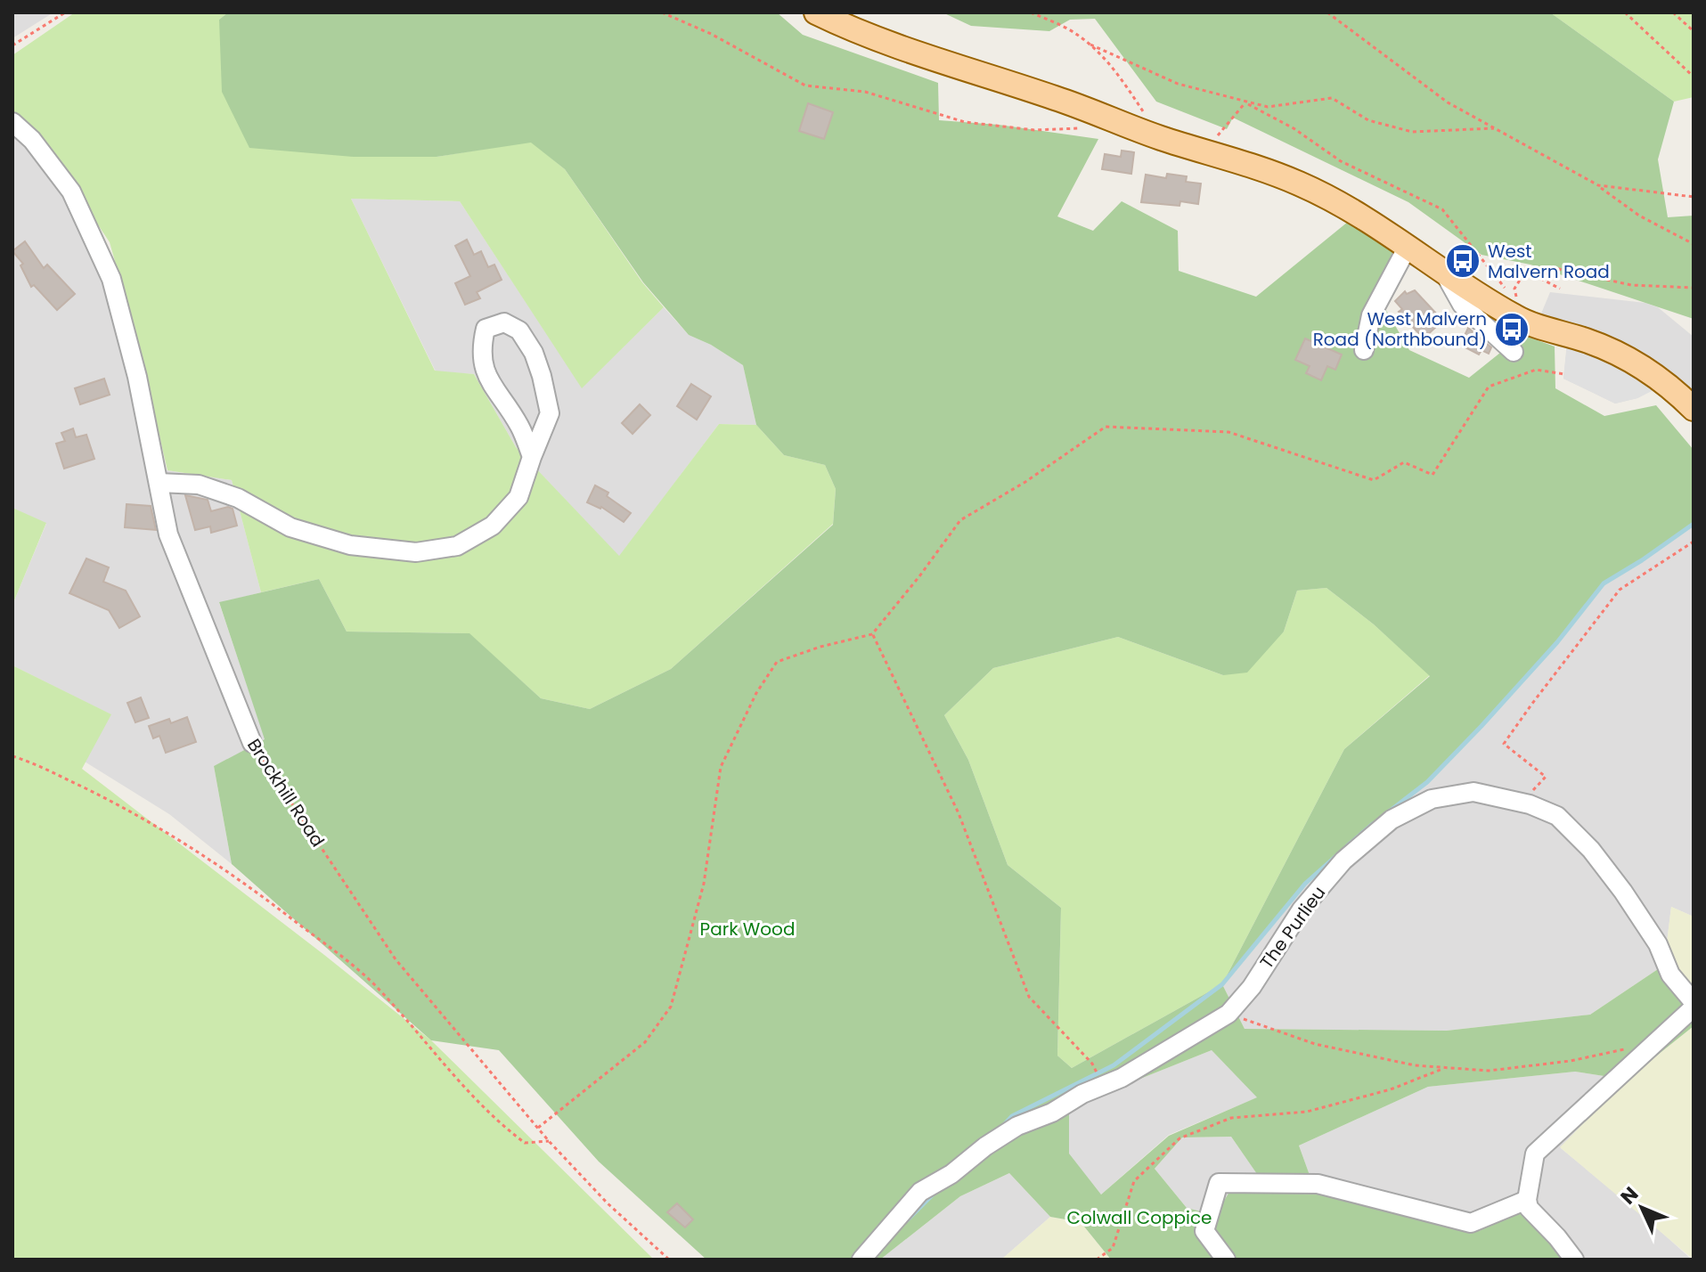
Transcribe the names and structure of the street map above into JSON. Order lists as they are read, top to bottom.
{
  "streets": {
    "street": ["Brockhill Road", "The Purlieu"]
  },
  "parks": ["Park Wood", "Colwall Coppice"],
  "places": {
    "bus stop": ["West Malvern Road", "West Malvern Road (Northbound)"]
  },
  "north": "top left"
}
